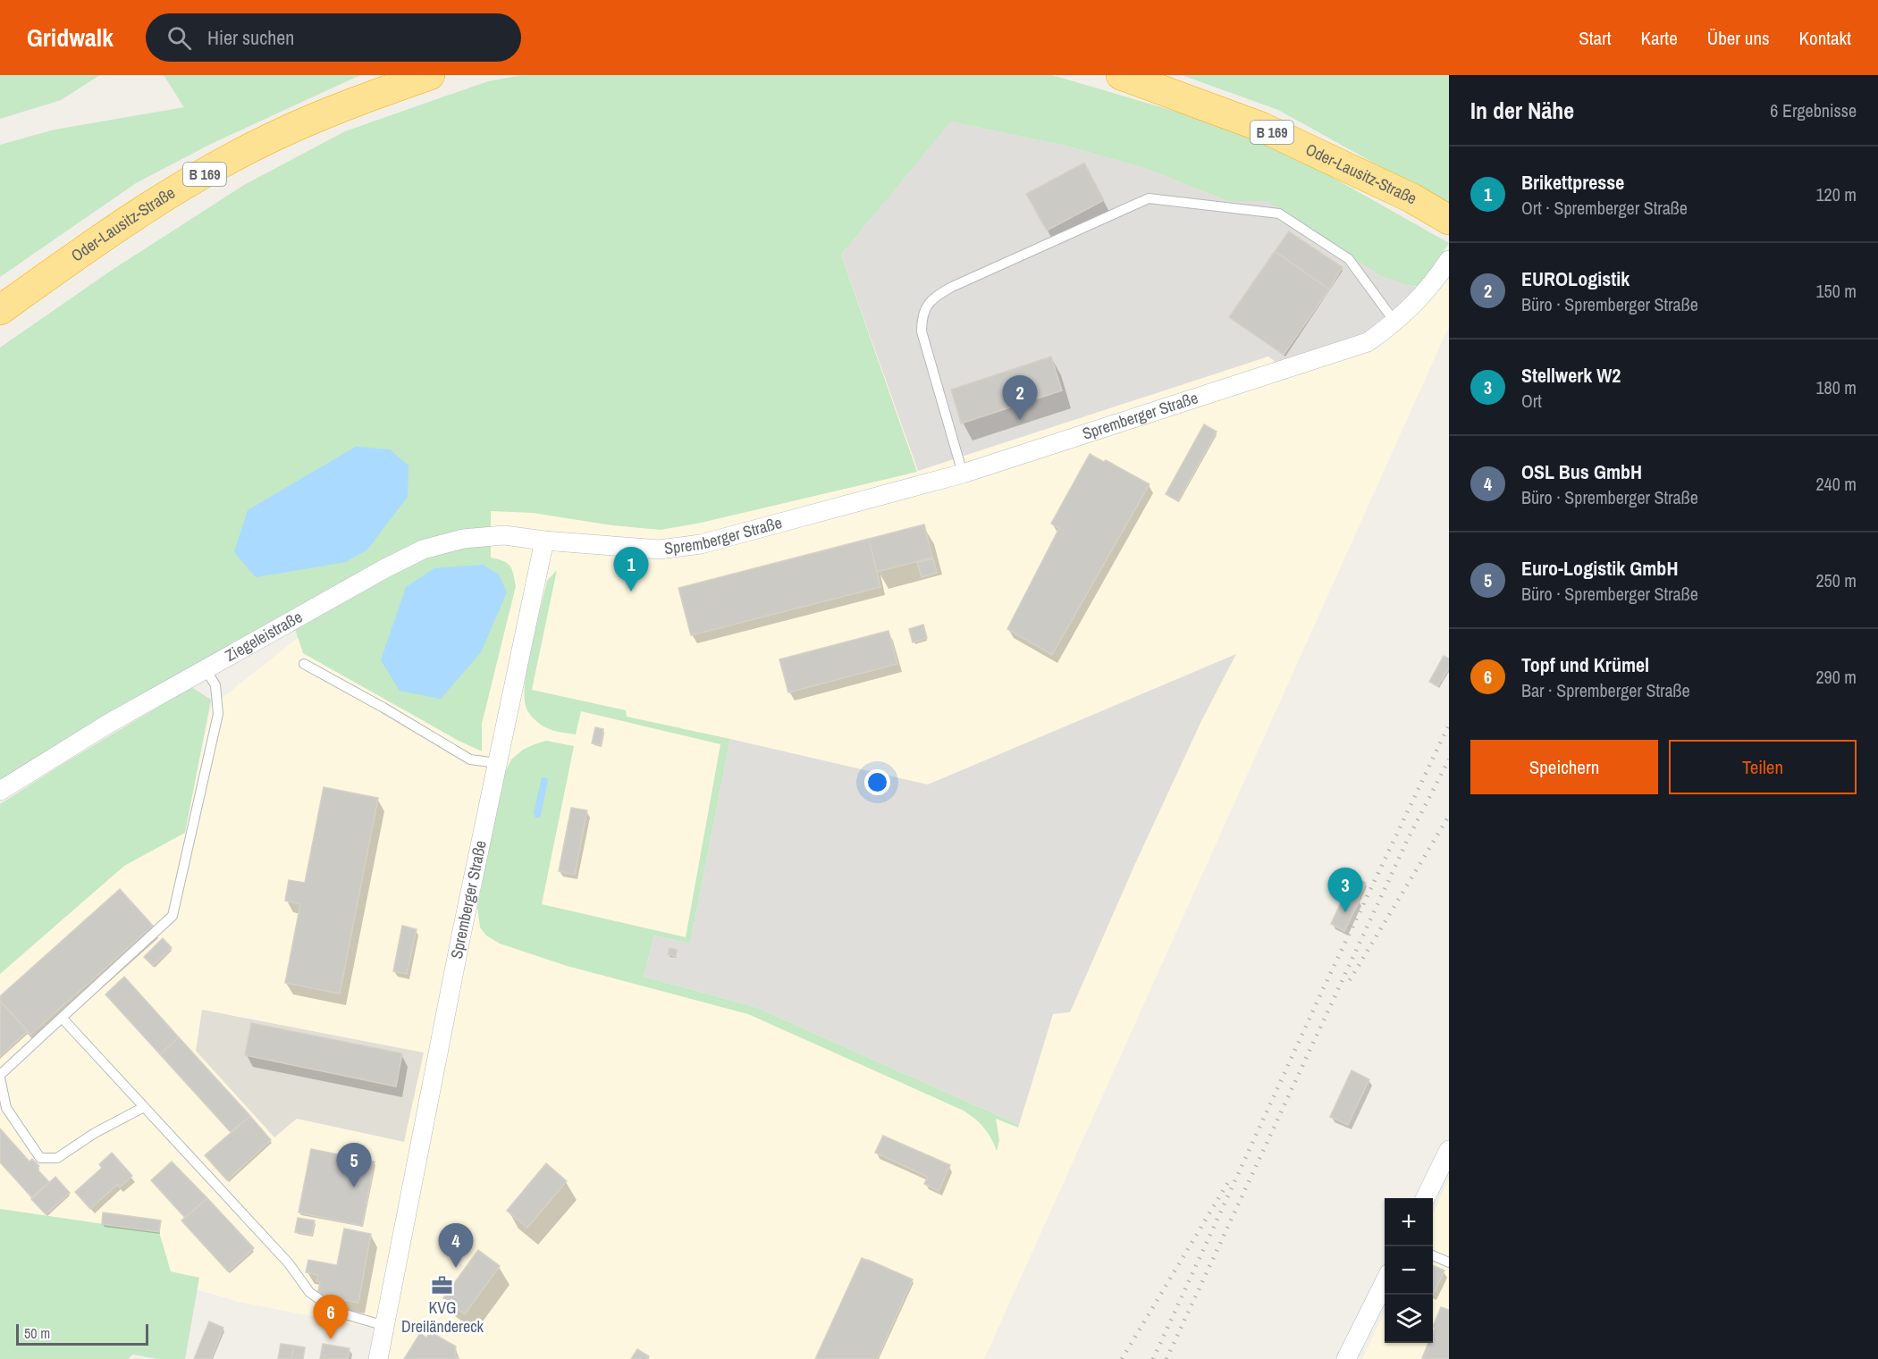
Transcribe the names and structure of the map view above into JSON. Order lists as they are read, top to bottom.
{
  "streets": {
    "highway": ["B 169", "Oder-Lausitz-Straße"],
    "street": ["Spremberger Straße", "Ziegeleistraße"]
  },
  "crossings": [
    ["Spremberger Straße", "Ziegeleistraße"]
  ],
  "places": {
    "office": ["KVG Dreiländereck"]
  },
  "scale_bar": "50 m",
  "page": {
    "header": "Gridwalk",
    "search": "Hier suchen",
    "nav": [
      "Start",
      "Karte",
      "Über uns",
      "Kontakt"
    ],
    "heading": ["In der Nähe", "6 Ergebnisse"],
    "list": [
      {
        "mark": "1",
        "name": "Brikettpresse",
        "note": "Ort · Spremberger Straße",
        "value": "120 m"
      },
      {
        "mark": "2",
        "name": "EUROLogistik",
        "note": "Büro · Spremberger Straße",
        "value": "150 m"
      },
      {
        "mark": "3",
        "name": "Stellwerk W2",
        "note": "Ort",
        "value": "180 m"
      },
      {
        "mark": "4",
        "name": "OSL Bus GmbH",
        "note": "Büro · Spremberger Straße",
        "value": "240 m"
      },
      {
        "mark": "5",
        "name": "Euro-Logistik GmbH",
        "note": "Büro · Spremberger Straße",
        "value": "250 m"
      },
      {
        "mark": "6",
        "name": "Topf und Krümel",
        "note": "Bar · Spremberger Straße",
        "value": "290 m"
      }
    ],
    "pins": [
      "2",
      "1",
      "3",
      "5",
      "4",
      "6"
    ],
    "buttons": ["Speichern", "Teilen"],
    "map_buttons": ["+", "−"],
    "scale": "50 m"
  }
}
